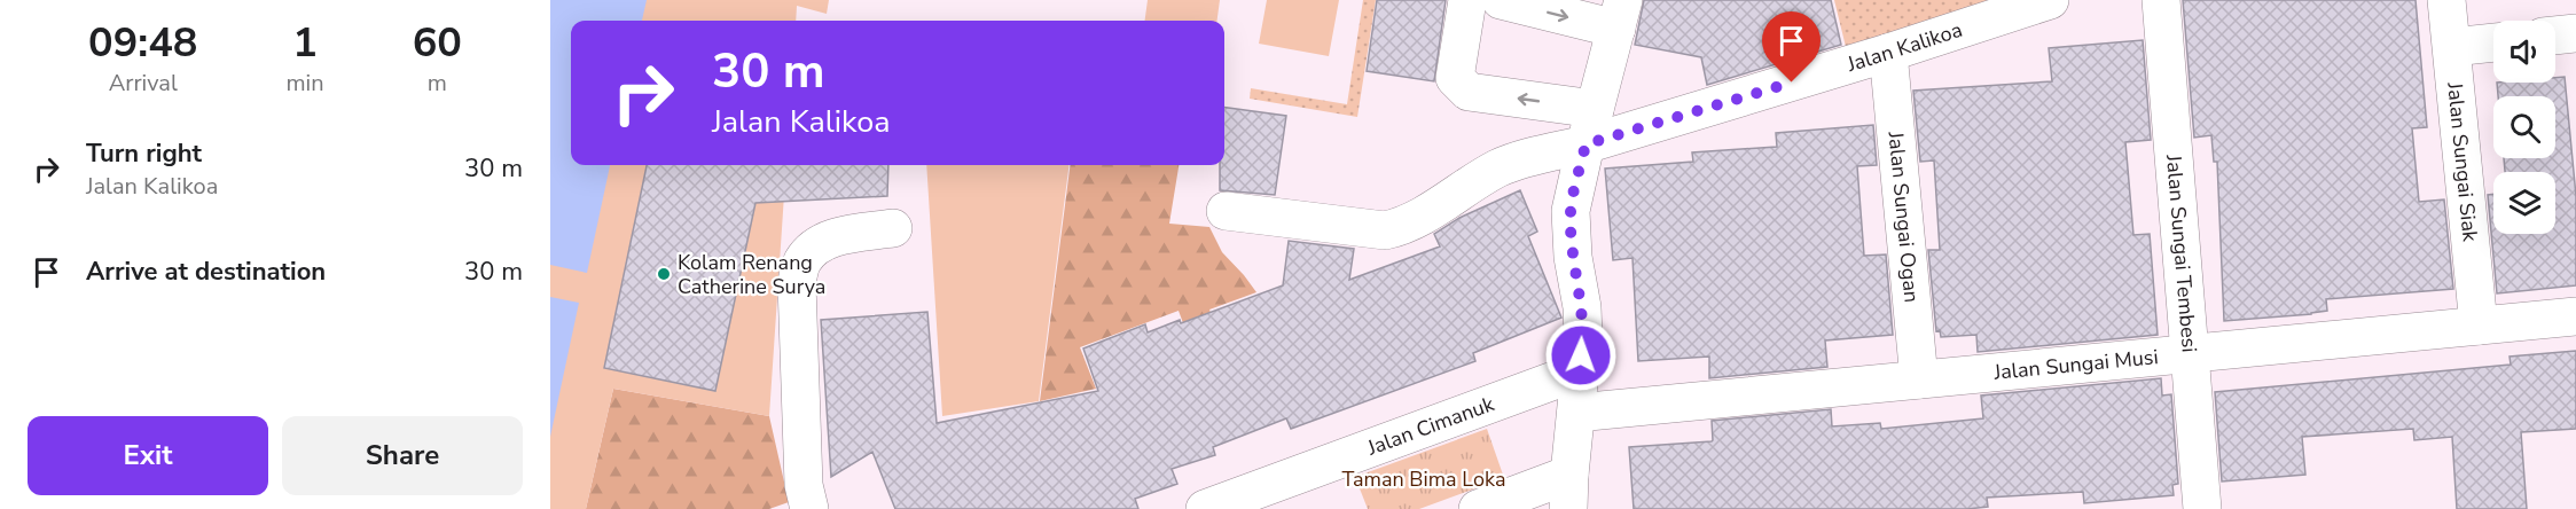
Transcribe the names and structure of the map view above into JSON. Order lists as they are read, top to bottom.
{
  "streets": {
    "street": [
      "Jalan Kalikoa",
      "Jalan Sungai Siak",
      "Jalan Sungai Ogan",
      "Jalan Sungai Tembesi",
      "Jalan Sungai Musi",
      "Jalan Cimanuk"
    ]
  },
  "crossings": [
    ["Jalan Kalikoa", "Jalan Sungai Ogan"],
    ["Jalan Sungai Siak", "Jalan Sungai Musi"],
    ["Jalan Sungai Ogan", "Jalan Sungai Musi"],
    ["Jalan Sungai Tembesi", "Jalan Sungai Musi"]
  ],
  "parks": ["Taman Bima Loka"],
  "places": ["Kolam Renang Catherine Surya"],
  "page": {
    "eta": [
      "09:48",
      "Arrival",
      "1",
      "min",
      "60",
      "m"
    ],
    "turn": ["30 m", "Jalan Kalikoa"],
    "list": [
      {
        "name": "Turn right",
        "note": "Jalan Kalikoa",
        "value": "30 m"
      },
      {
        "name": "Arrive at destination",
        "value": "30 m"
      }
    ],
    "buttons": ["Exit", "Share"]
  }
}
